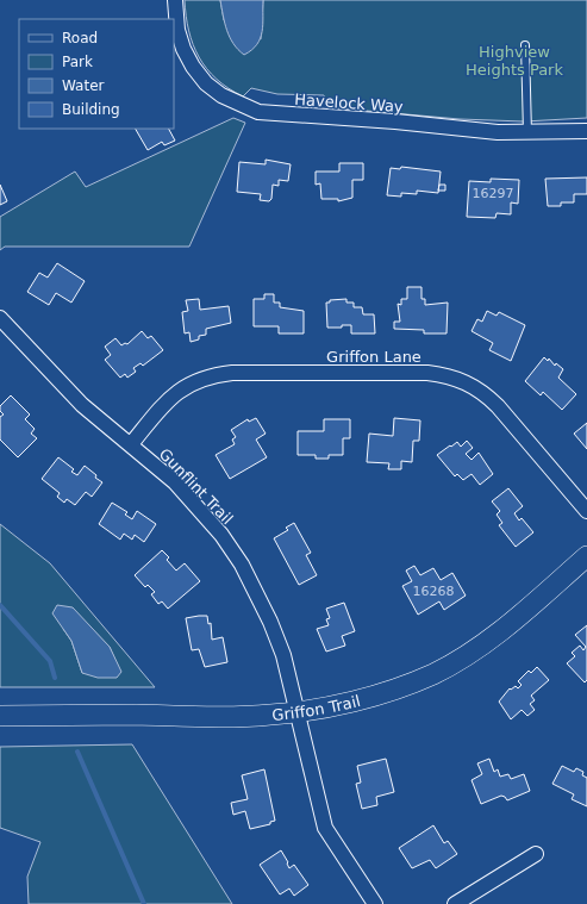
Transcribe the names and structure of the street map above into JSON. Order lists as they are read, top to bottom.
{
  "streets": {
    "street": [
      "Havelock Way",
      "Griffon Lane",
      "Gunflint Trail",
      "Griffon Trail"
    ]
  },
  "crossings": [
    ["Griffon Lane", "Gunflint Trail"],
    ["Gunflint Trail", "Griffon Trail"]
  ],
  "parks": ["Highview Heights Park"],
  "house_numbers": ["16297", "16268"],
  "legend": [
    "Road",
    "Park",
    "Water",
    "Building"
  ]
}
